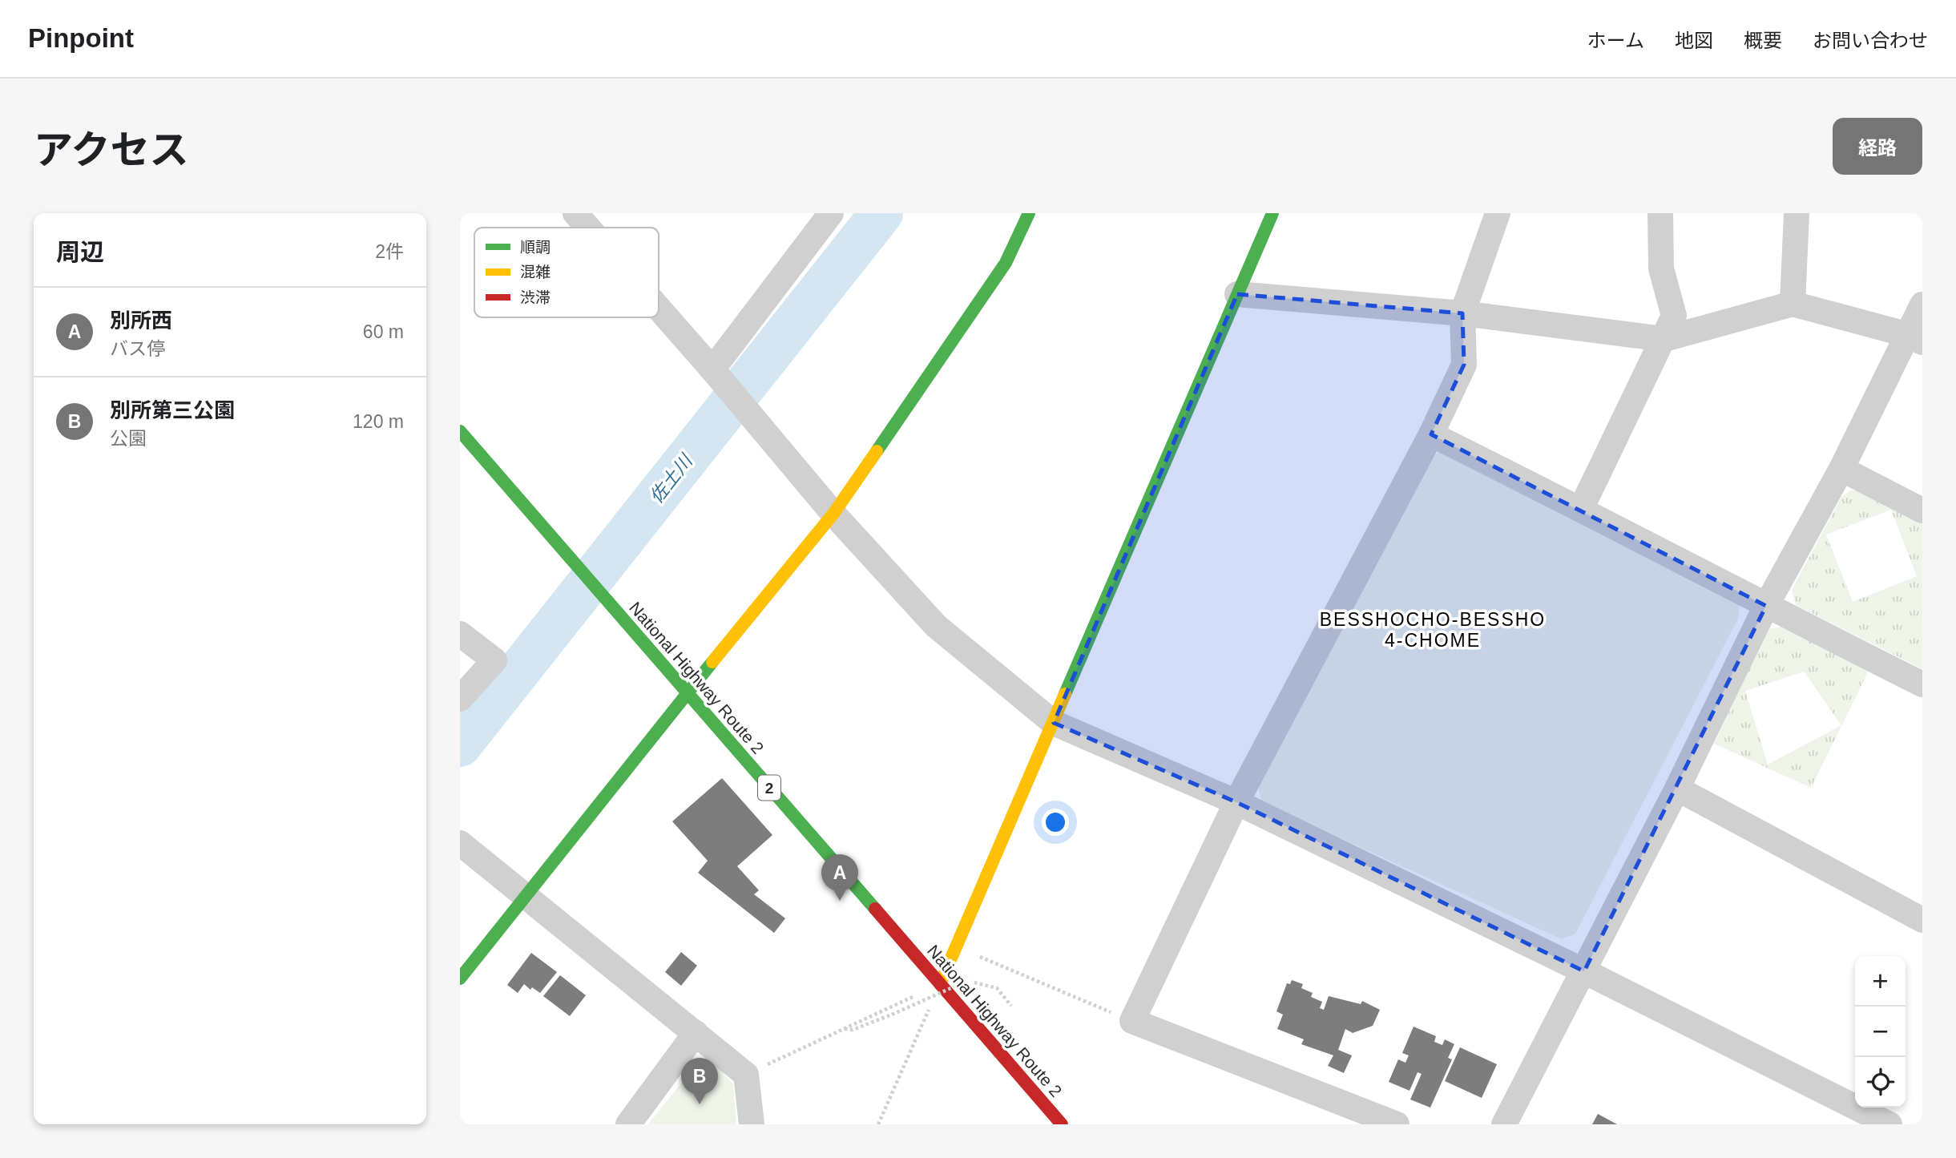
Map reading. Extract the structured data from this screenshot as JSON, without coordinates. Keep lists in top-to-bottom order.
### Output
{
  "streets": {
    "main road": ["National Highway Route 2", "2"]
  },
  "districts": ["BESSHOCHO-BESSHO 4-CHOME"],
  "water": ["佐土川"],
  "legend": ["順調", "混雑", "渋滞"],
  "page": {
    "header": "Pinpoint",
    "nav": [
      "ホーム",
      "地図",
      "概要",
      "お問い合わせ"
    ],
    "title": "アクセス",
    "buttons": "経路",
    "heading": ["周辺", "2件"],
    "list": [
      {
        "mark": "A",
        "name": "別所西",
        "note": "バス停",
        "value": "60 m"
      },
      {
        "mark": "B",
        "name": "別所第三公園",
        "note": "公園",
        "value": "120 m"
      }
    ],
    "pins": ["A", "B"],
    "map_buttons": ["+", "−"]
  }
}
